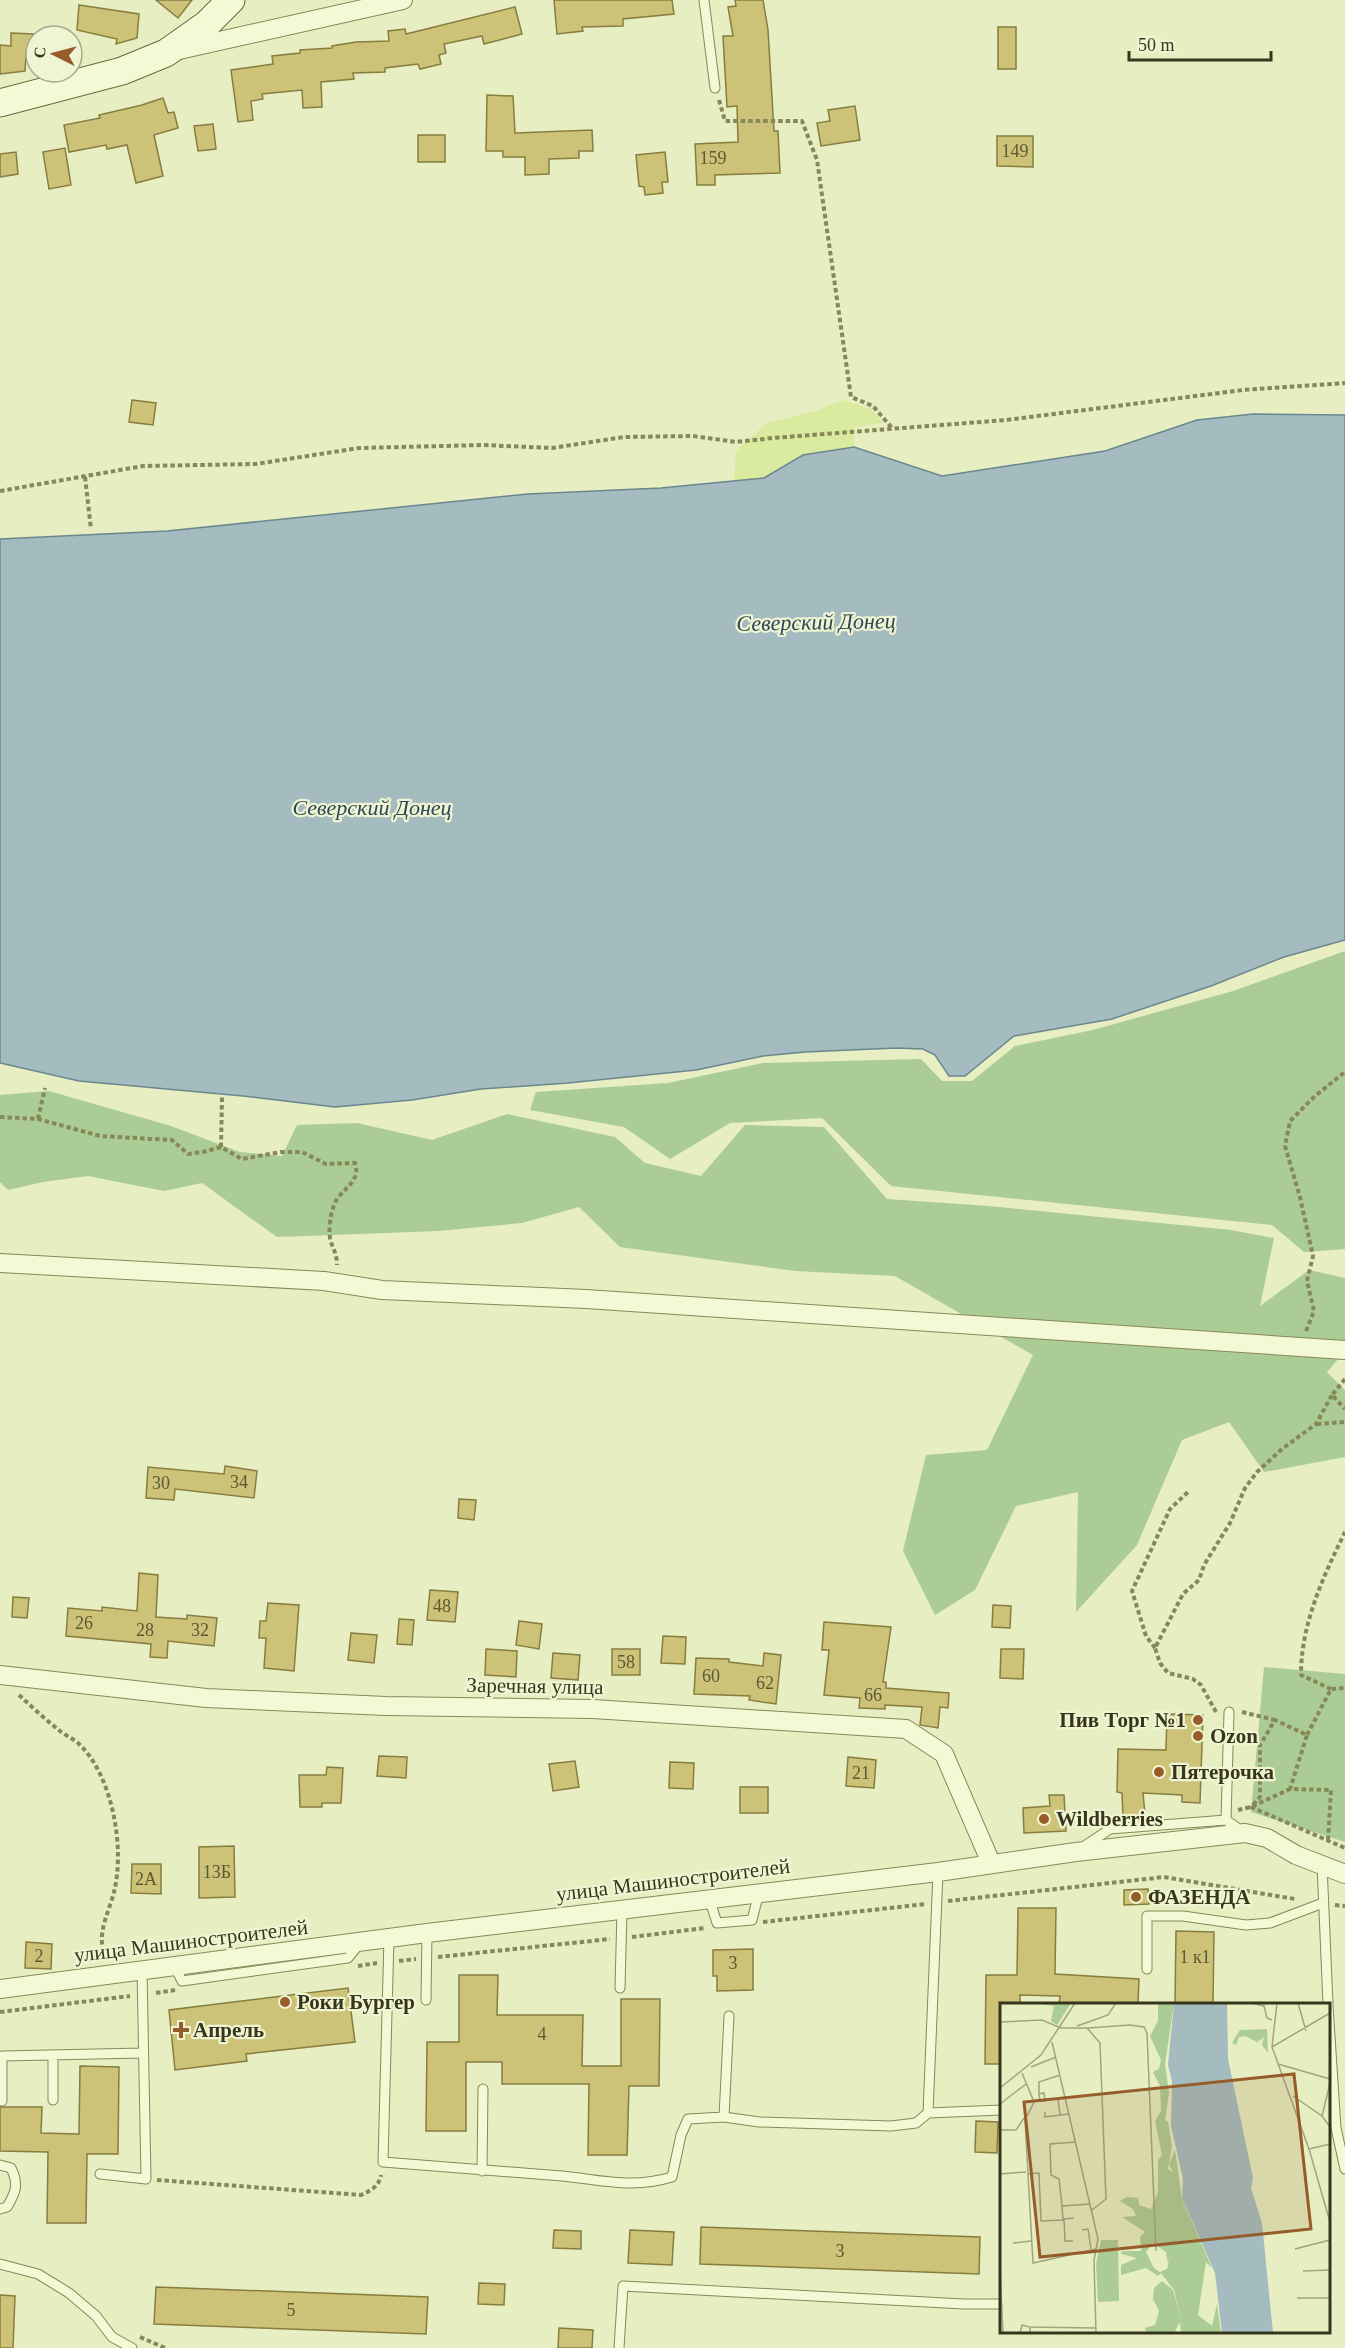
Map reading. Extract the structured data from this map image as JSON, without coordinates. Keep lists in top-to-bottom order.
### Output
{
  "streets": {
    "street": ["Заречная улица", "улица Машиностроителей"]
  },
  "crossings": [
    ["Заречная улица", "улица Машиностроителей"]
  ],
  "water": ["Северский Донец"],
  "places": {
    "other": [
      "Пив Торг №1",
      "Ozon",
      "Пятерочка",
      "Wildberries",
      "ФАЗЕНДА",
      "Роки Бургер"
    ],
    "health": ["Апрель"]
  },
  "house_numbers": [
    "149",
    "159",
    "34",
    "30",
    "48",
    "26",
    "28",
    "32",
    "58",
    "60",
    "62",
    "66",
    "21",
    "13Б",
    "2А",
    "2",
    "1 к1",
    "3",
    "4",
    "3",
    "5"
  ],
  "scale_bar": "50 m",
  "north": "left"
}
